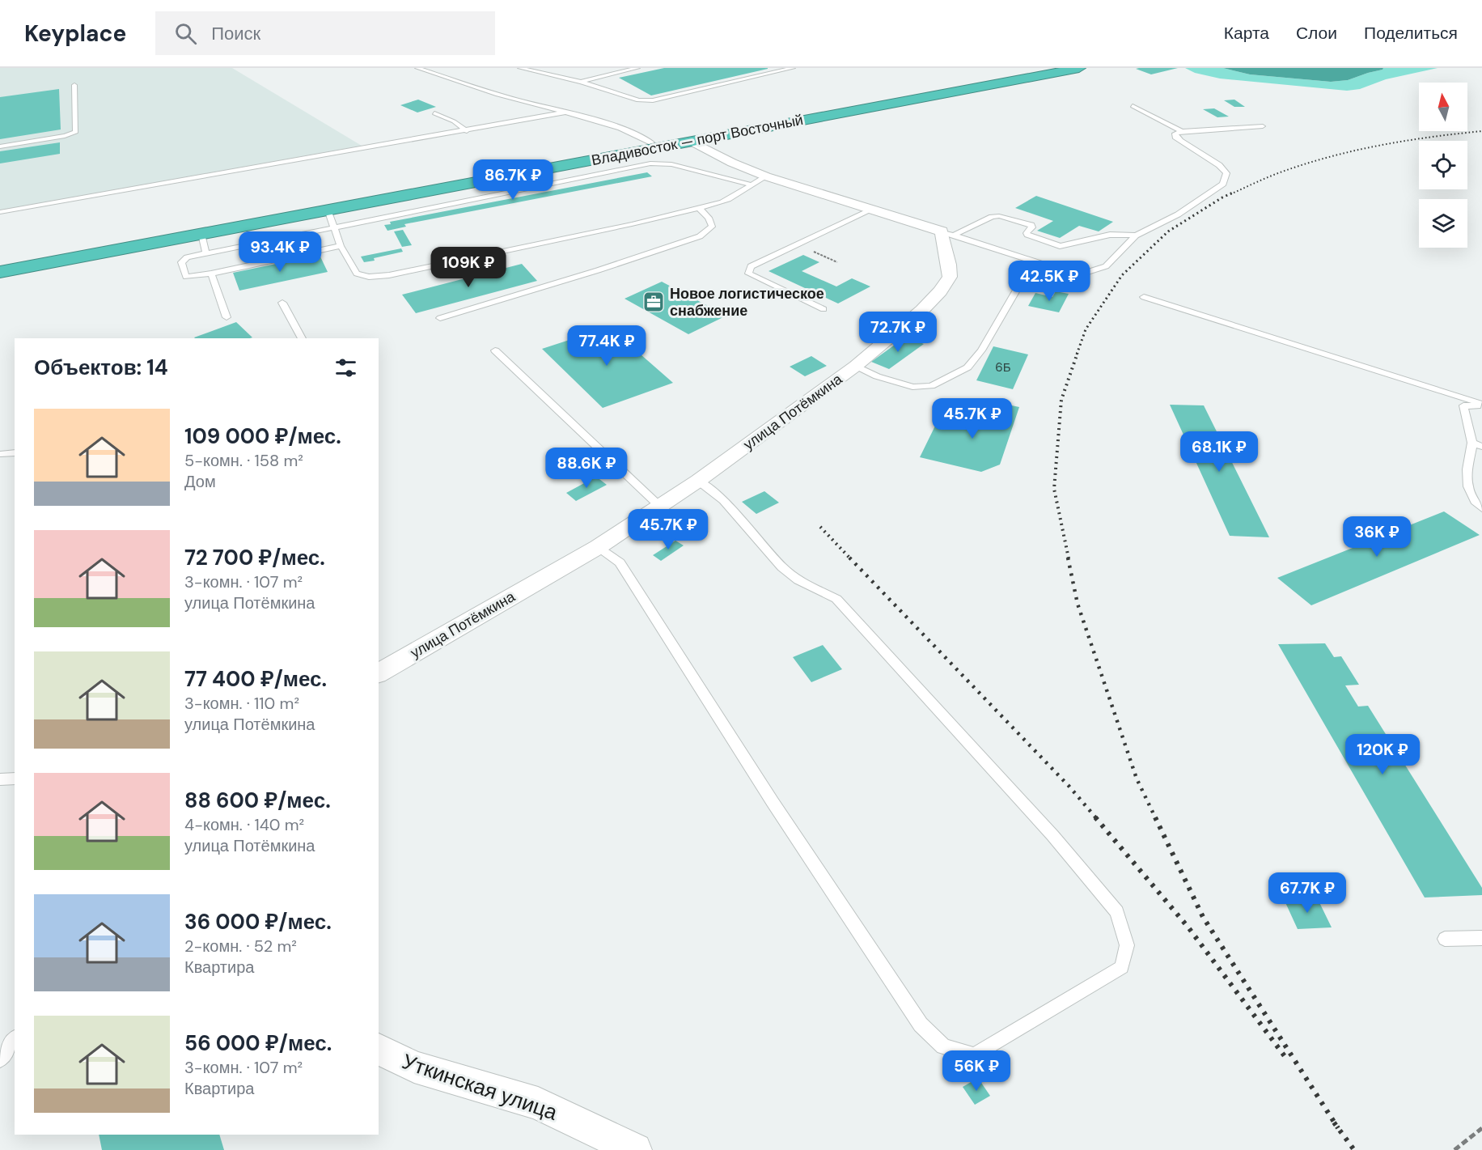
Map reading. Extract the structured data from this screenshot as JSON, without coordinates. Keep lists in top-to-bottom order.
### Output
{
  "streets": {
    "highway": ["Владивосток — порт Восточный"],
    "street": ["улица Потёмкина", "Уткинская улица"]
  },
  "places": {
    "office": ["Новое логистическое снабжение"]
  },
  "house_numbers": ["6Б"],
  "north": "top",
  "page": {
    "header": "Keyplace",
    "search": "Поиск",
    "nav": ["Карта", "Слои", "Поделиться"],
    "price": [
      "86.7K ₽",
      "93.4K ₽",
      "109K ₽",
      "42.5K ₽",
      "72.7K ₽",
      "77.4K ₽",
      "45.7K ₽",
      "68.1K ₽",
      "88.6K ₽",
      "45.7K ₽",
      "36K ₽",
      "120K ₽",
      "67.7K ₽",
      "56K ₽"
    ],
    "heading": "Объектов: 14",
    "list": [
      {
        "name": "109 000 ₽/мес.",
        "note": "5-комн. · 158 m² · Дом"
      },
      {
        "name": "72 700 ₽/мес.",
        "note": "3-комн. · 107 m² · улица Потёмкина"
      },
      {
        "name": "77 400 ₽/мес.",
        "note": "3-комн. · 110 m² · улица Потёмкина"
      },
      {
        "name": "88 600 ₽/мес.",
        "note": "4-комн. · 140 m² · улица Потёмкина"
      },
      {
        "name": "36 000 ₽/мес.",
        "note": "2-комн. · 52 m² · Квартира"
      },
      {
        "name": "56 000 ₽/мес.",
        "note": "3-комн. · 107 m² · Квартира"
      }
    ]
  }
}
